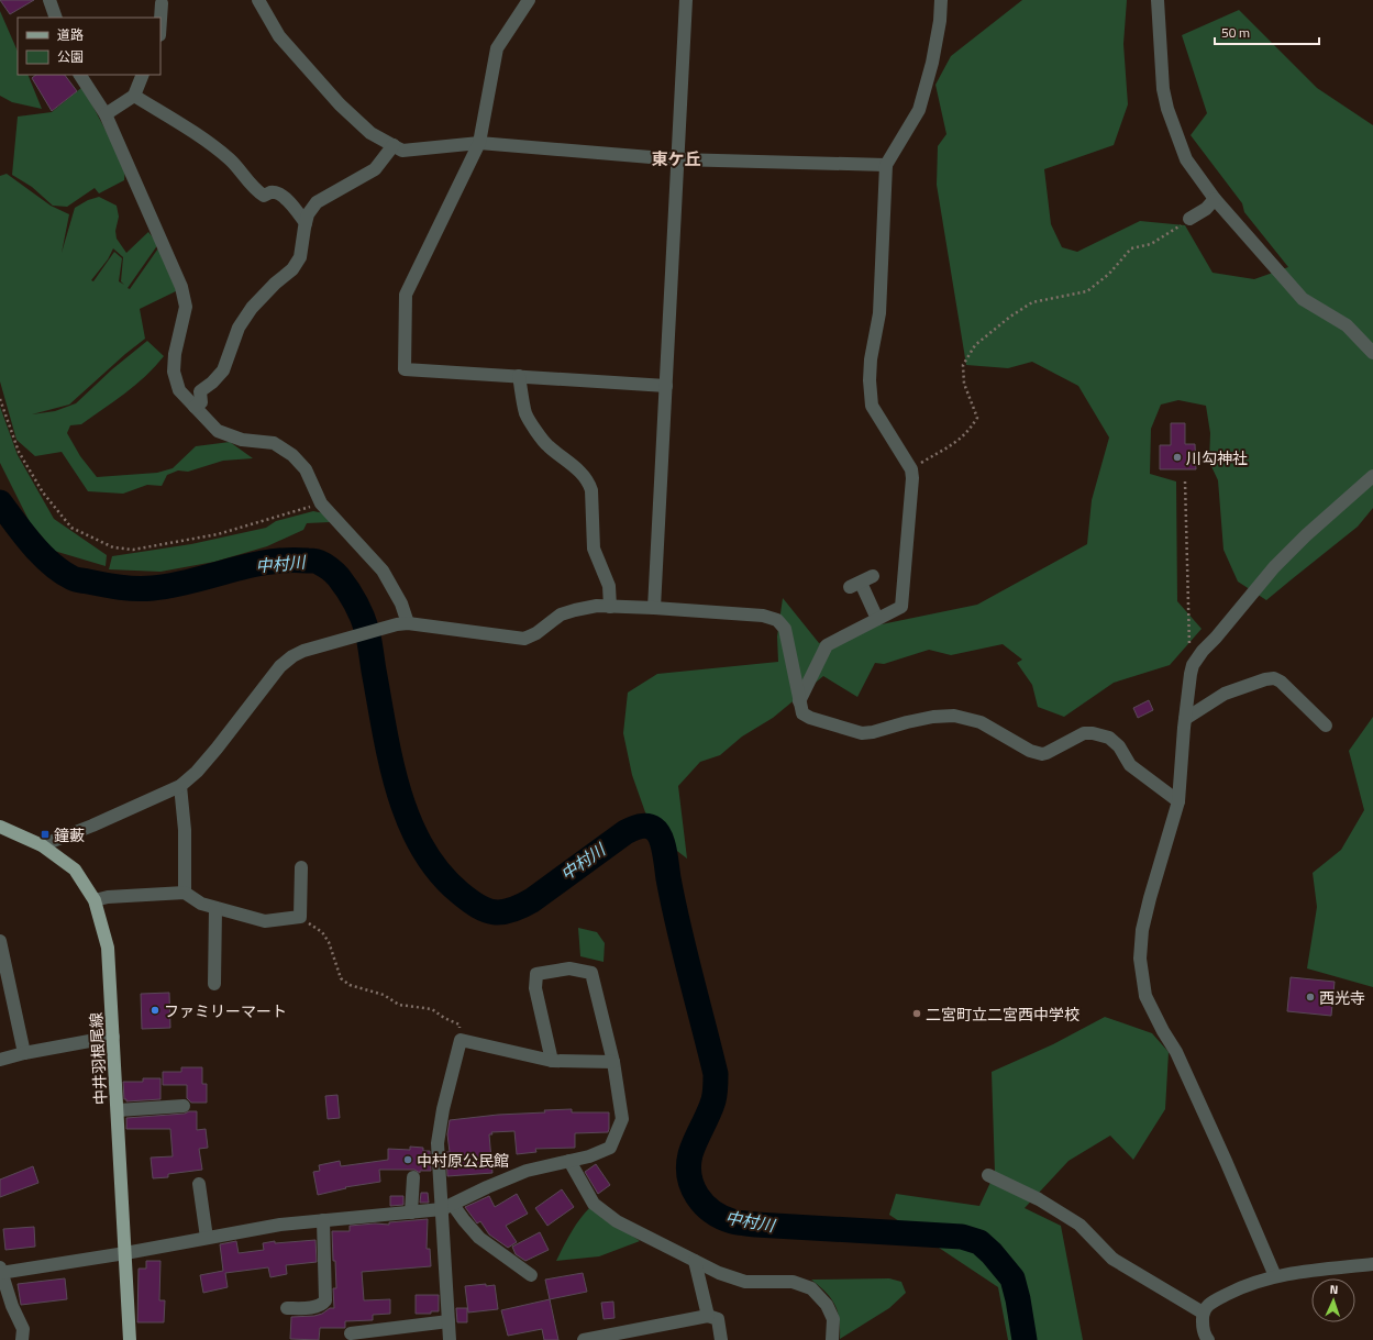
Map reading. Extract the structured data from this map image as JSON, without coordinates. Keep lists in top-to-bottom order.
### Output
{
  "streets": {
    "main road": ["中井羽根尾線"]
  },
  "districts": ["東ケ丘"],
  "water": ["中村川"],
  "places": {
    "other": [
      "川勾神社",
      "西光寺",
      "ファミリーマート",
      "二宮町立二宮西中学校",
      "中村原公民館"
    ],
    "transit": ["鐘藪"]
  },
  "legend": ["道路", "公園"],
  "scale_bar": "50 m",
  "north": "top"
}
